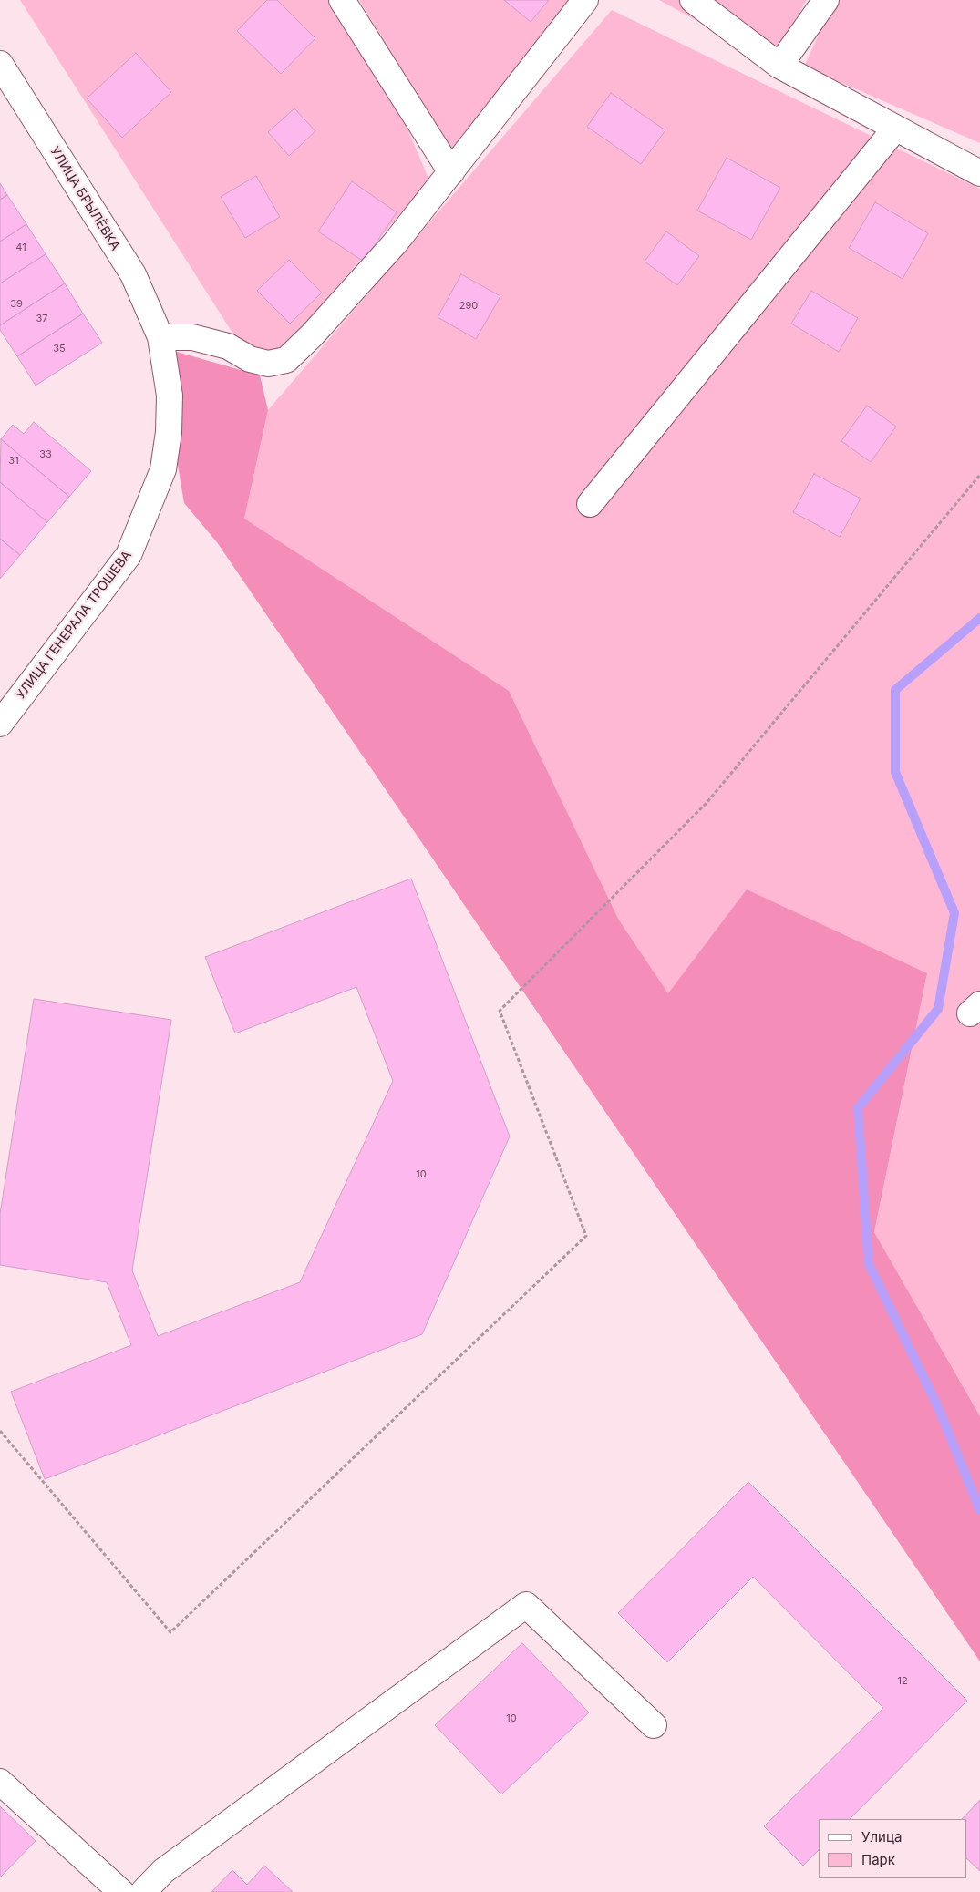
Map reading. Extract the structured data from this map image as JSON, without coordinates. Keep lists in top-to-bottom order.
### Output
{
  "streets": {
    "street": ["УЛИЦА БРЫЛЁВКА", "УЛИЦА ГЕНЕРАЛА ТРОШЕВА"]
  },
  "crossings": [
    ["УЛИЦА БРЫЛЁВКА", "УЛИЦА ГЕНЕРАЛА ТРОШЕВА"]
  ],
  "house_numbers": [
    "41",
    "39",
    "290",
    "37",
    "35",
    "33",
    "31",
    "10",
    "12",
    "10"
  ],
  "legend": ["Улица", "Парк"]
}
